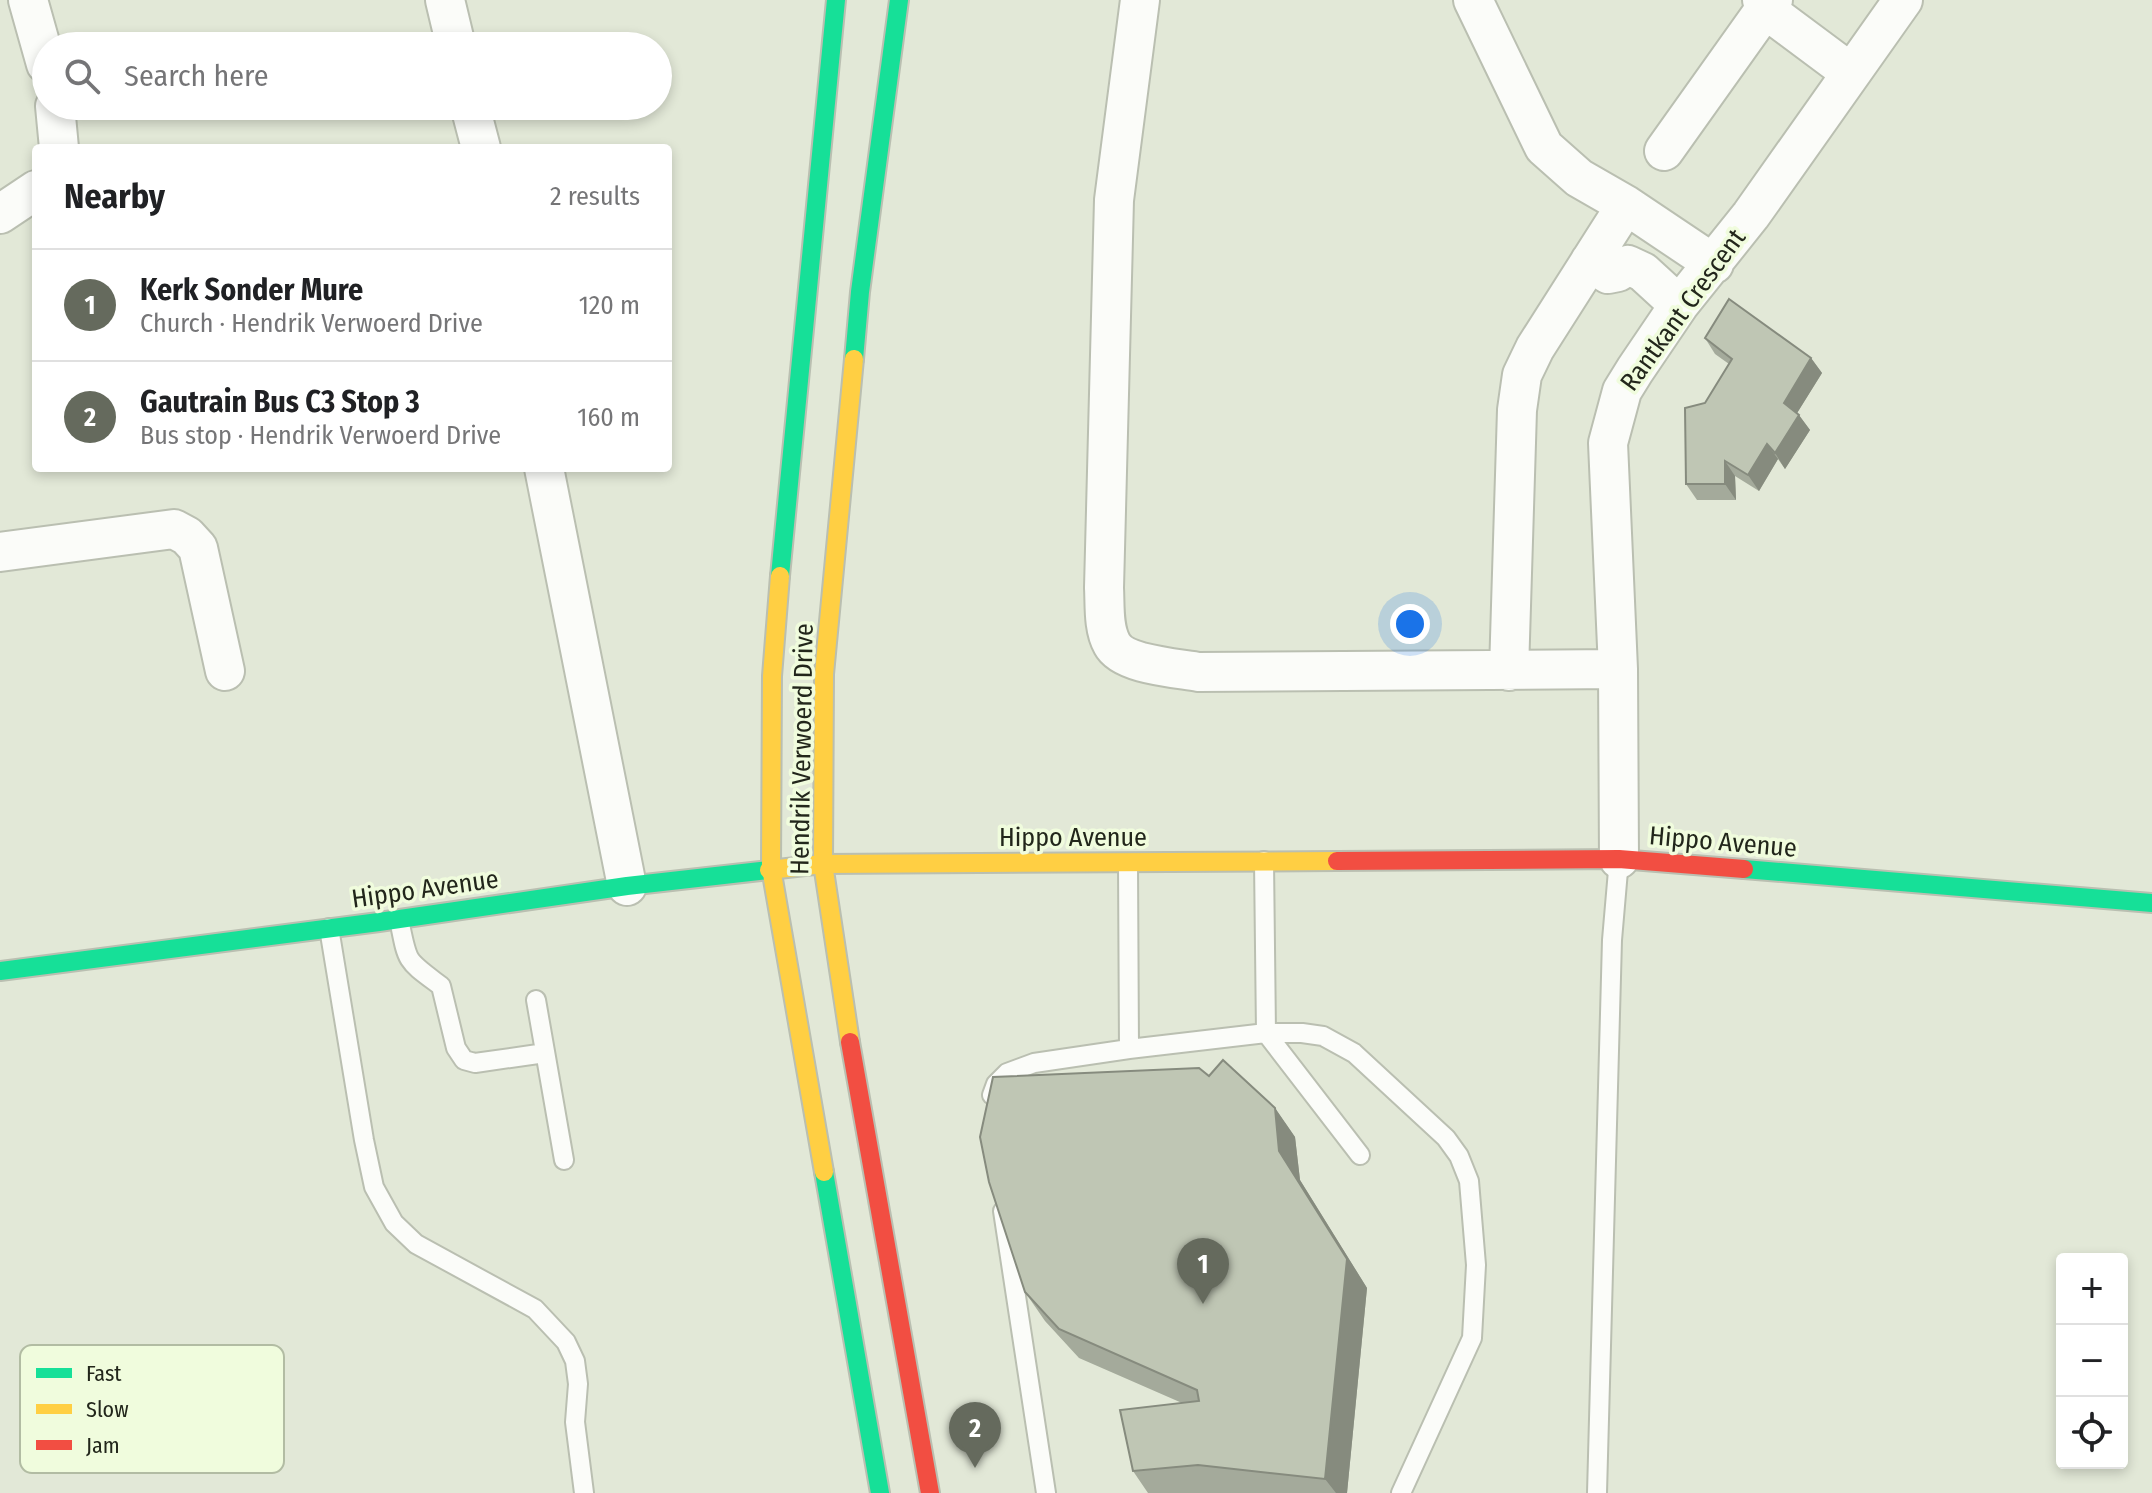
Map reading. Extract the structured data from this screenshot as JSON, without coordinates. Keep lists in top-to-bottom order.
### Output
{
  "streets": {
    "main road": ["Hendrik Verwoerd Drive", "Hippo Avenue"],
    "street": ["Rantkant Crescent"]
  },
  "crossings": [
    ["Rantkant Crescent", "Hippo Avenue"],
    ["Hendrik Verwoerd Drive", "Hippo Avenue"]
  ],
  "legend": ["Fast", "Slow", "Jam"],
  "page": {
    "search": "Search here",
    "heading": ["Nearby", "2 results"],
    "list": [
      {
        "mark": "1",
        "name": "Kerk Sonder Mure",
        "note": "Church · Hendrik Verwoerd Drive",
        "value": "120 m"
      },
      {
        "mark": "2",
        "name": "Gautrain Bus C3 Stop 3",
        "note": "Bus stop · Hendrik Verwoerd Drive",
        "value": "160 m"
      }
    ],
    "pins": ["1", "2"],
    "map_buttons": ["+", "−"]
  }
}
